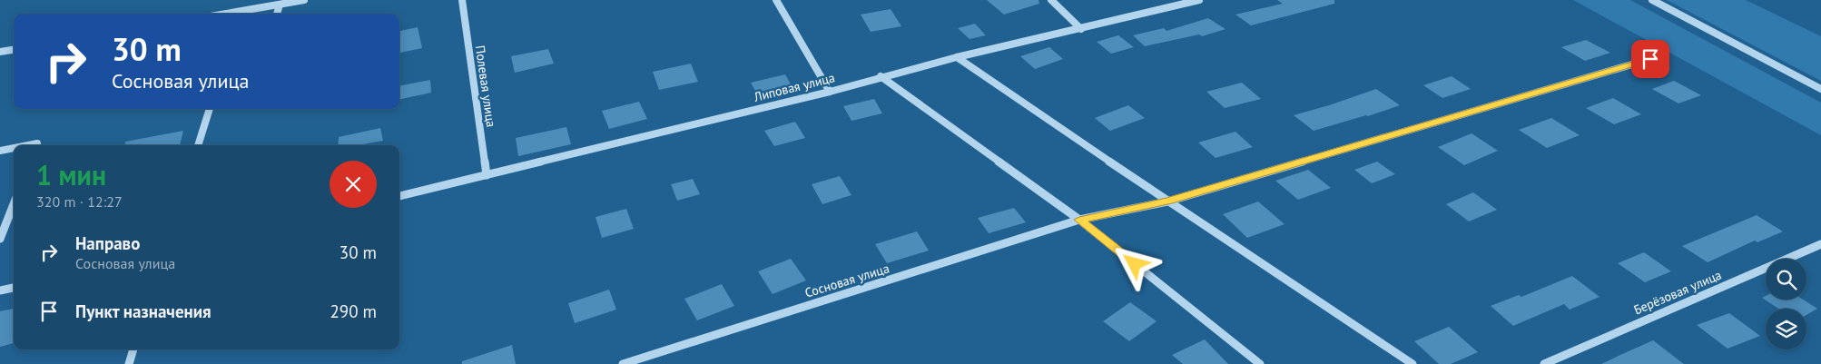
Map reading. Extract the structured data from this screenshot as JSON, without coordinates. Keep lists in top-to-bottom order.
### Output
{
  "streets": {
    "street": [
      "Полевая улица",
      "Липовая улица",
      "Сосновая улица",
      "Берёзовая улица"
    ]
  },
  "crossings": [
    ["Полевая улица", "Липовая улица"]
  ],
  "page": {
    "turn": ["30 m", "Сосновая улица"],
    "heading": ["1 мин", "320 m · 12:27"],
    "list": [
      {
        "name": "Направо",
        "note": "Сосновая улица",
        "value": "30 m"
      },
      {
        "name": "Пункт назначения",
        "value": "290 m"
      }
    ]
  }
}
